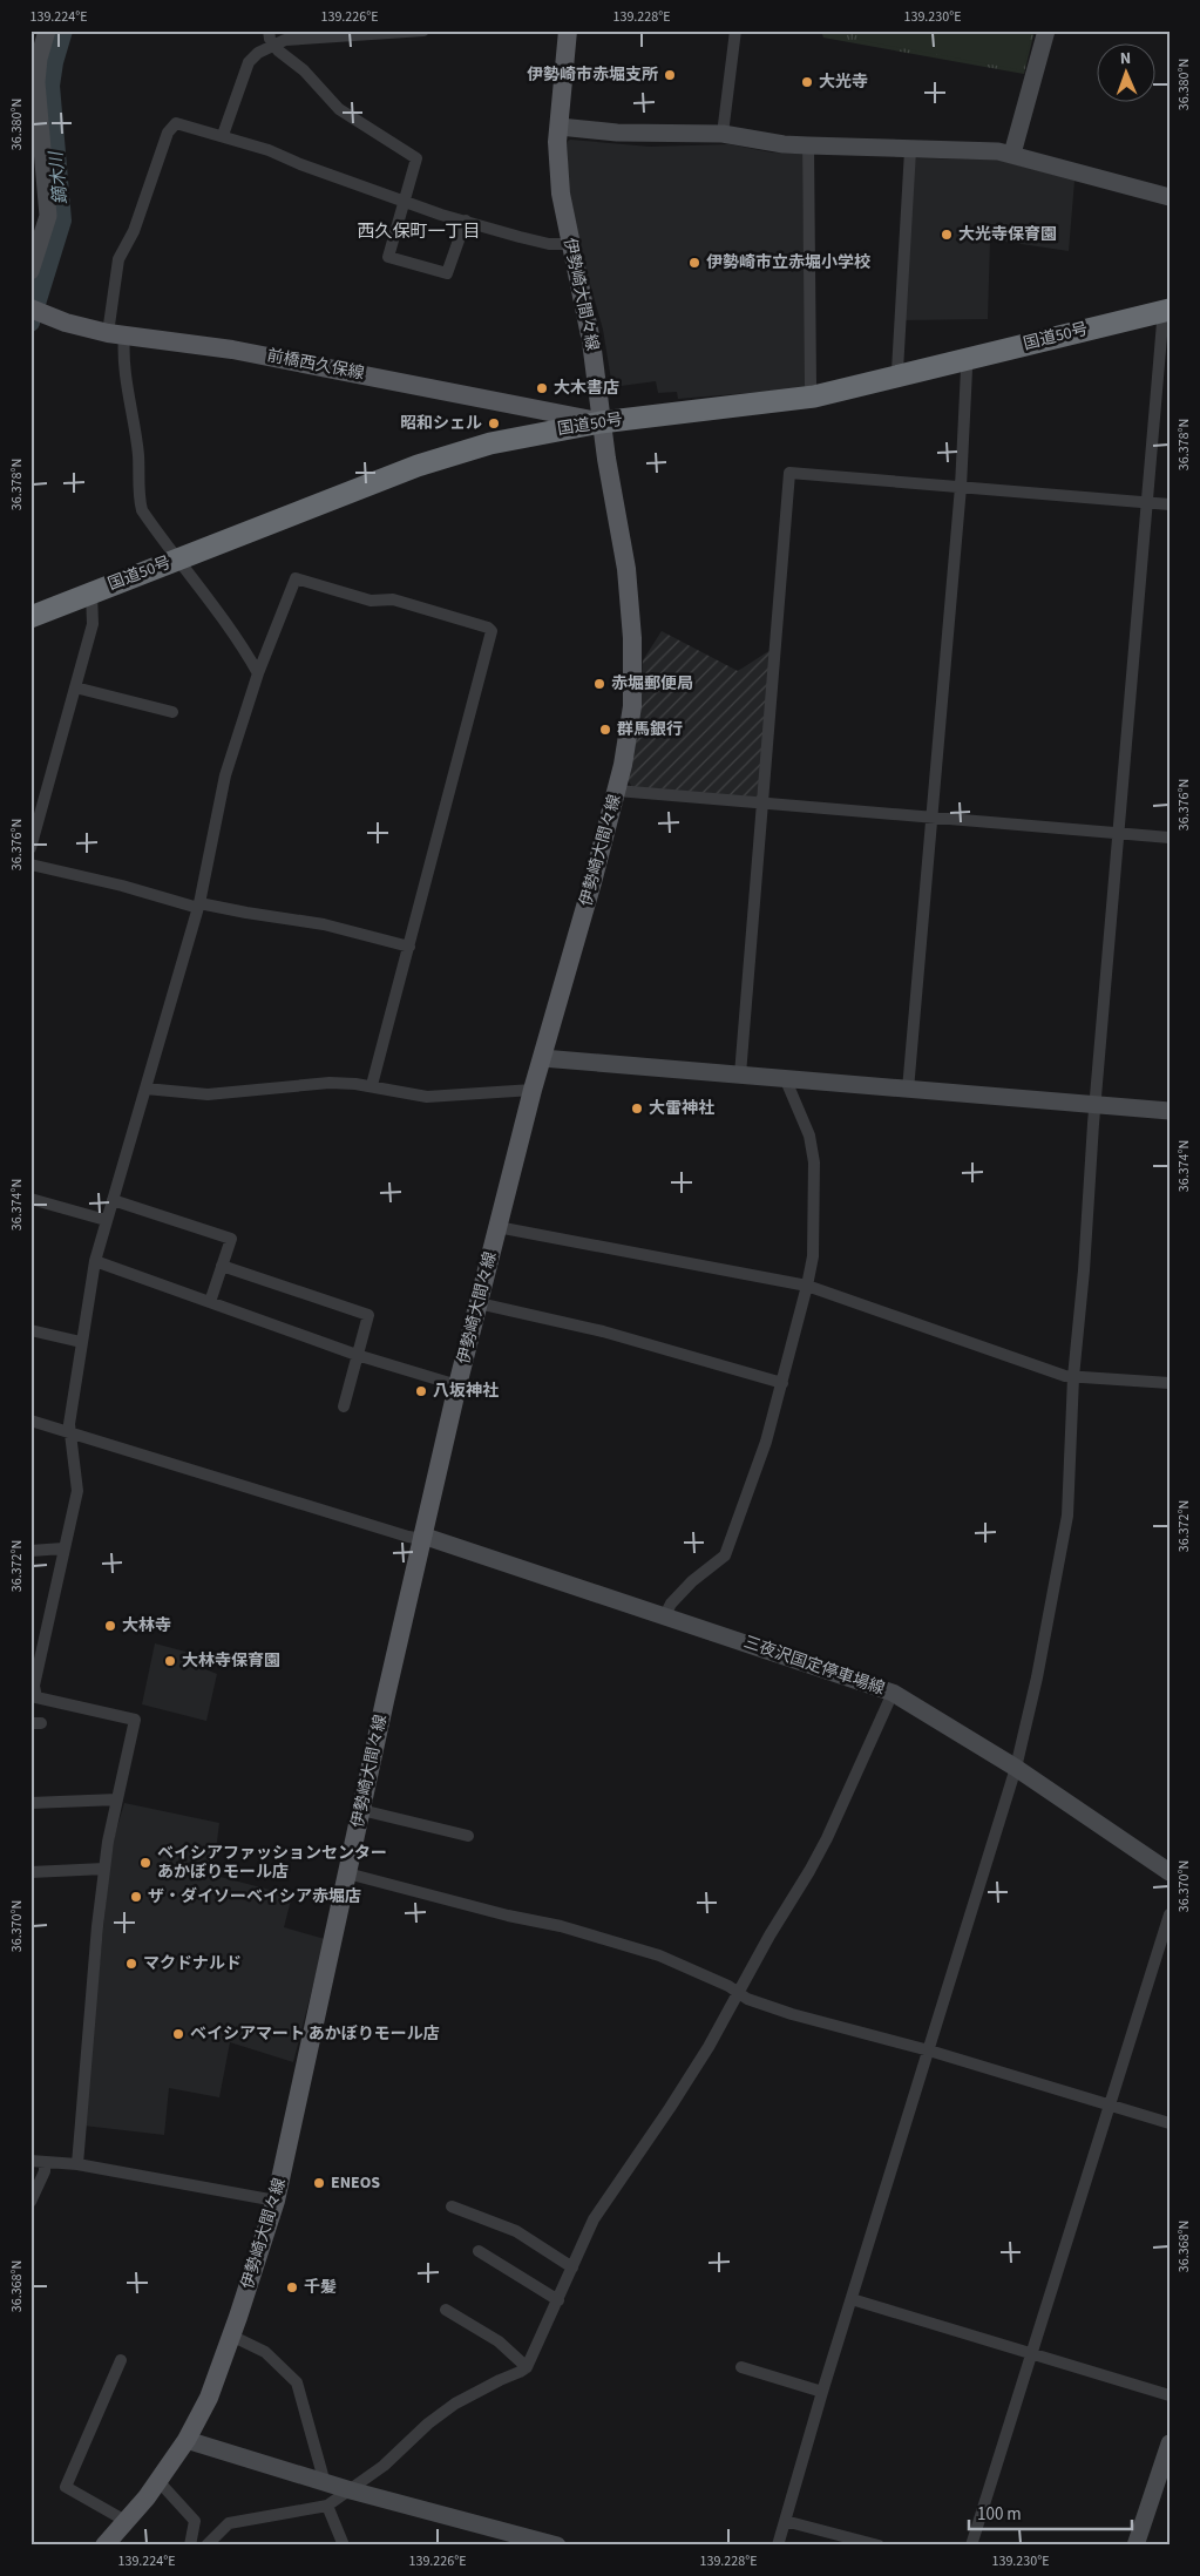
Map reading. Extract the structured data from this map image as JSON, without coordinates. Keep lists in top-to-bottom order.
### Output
{
  "streets": {
    "highway": ["国道50号"],
    "main road": ["伊勢崎大間々線", "前橋西久保線"],
    "street": ["三夜沢国定停車場線"]
  },
  "crossings": [
    ["伊勢崎大間々線", "国道50号"],
    ["伊勢崎大間々線", "前橋西久保線"],
    ["伊勢崎大間々線", "三夜沢国定停車場線"],
    ["国道50号", "前橋西久保線"]
  ],
  "districts": ["西久保町一丁目"],
  "water": ["鏑木川"],
  "places": [
    "伊勢崎市赤堀支所",
    "大光寺",
    "大光寺保育園",
    "伊勢崎市立赤堀小学校",
    "大木書店",
    "昭和シェル",
    "赤堀郵便局",
    "群馬銀行",
    "大雷神社",
    "八坂神社",
    "大林寺",
    "大林寺保育園",
    "ベイシアファッションセンター あかぼりモール店",
    "ザ・ダイソーベイシア赤堀店",
    "マクドナルド",
    "ベイシアマート あかぼりモール店",
    "ENEOS",
    "千髪"
  ],
  "scale_bar": "100 m",
  "north": "top",
  "coordinates": [
    "139.224°E",
    "139.226°E",
    "139.228°E",
    "139.230°E",
    "36.380°N",
    "36.378°N",
    "36.376°N",
    "36.374°N",
    "36.372°N",
    "36.370°N",
    "36.368°N"
  ]
}
